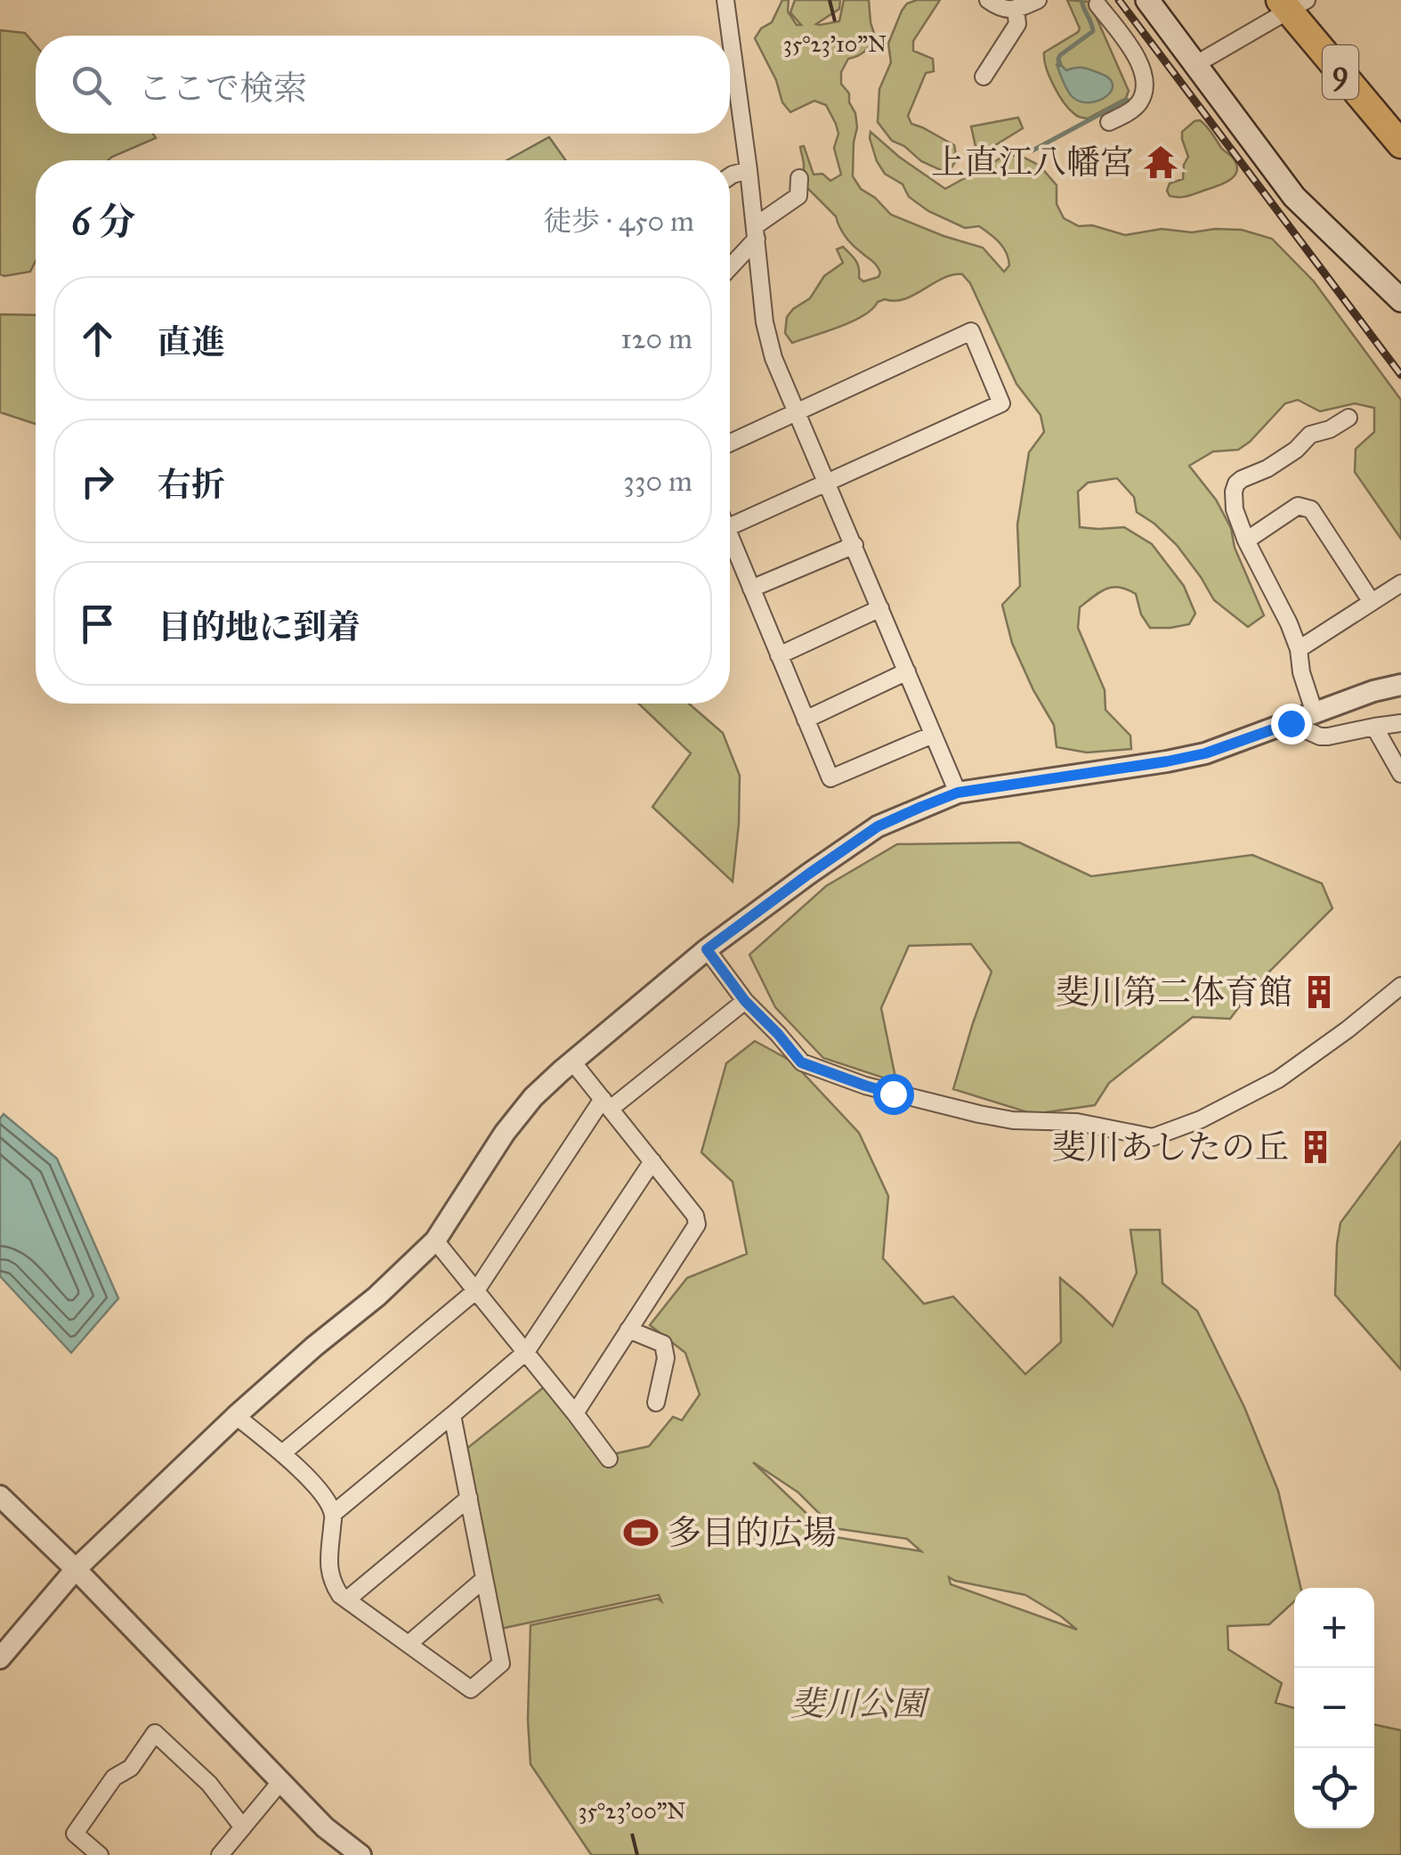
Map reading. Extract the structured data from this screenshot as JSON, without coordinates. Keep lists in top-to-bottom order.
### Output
{
  "streets": {
    "highway": ["9"]
  },
  "parks": ["斐川公園"],
  "places": {
    "temple": ["上直江八幡宮"],
    "building": ["斐川第二体育館", "斐川あしたの丘"],
    "sports": ["多目的広場"]
  },
  "page": {
    "search": "ここで検索",
    "heading": ["6 分", "徒歩 · 450 m"],
    "list": [
      ["直進", "120 m"],
      ["右折", "330 m"],
      "目的地に到着"
    ],
    "map_buttons": ["+", "−"]
  },
  "coordinates": ["35°23'10\"N", "35°23'00\"N"]
}
